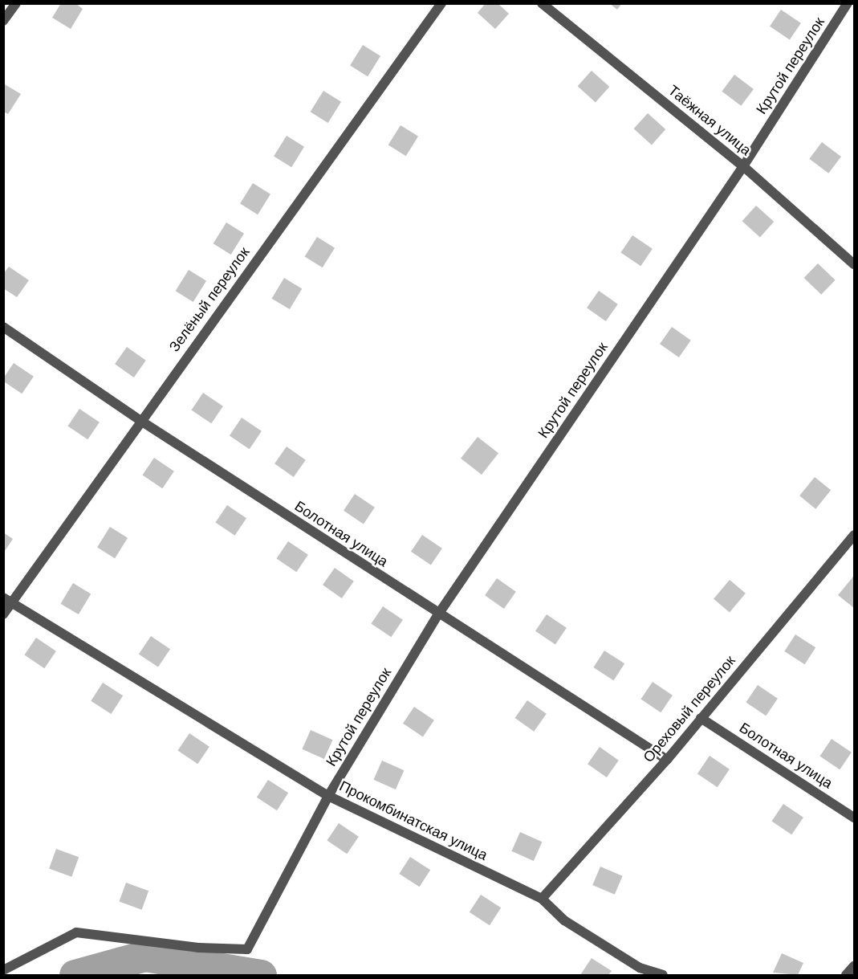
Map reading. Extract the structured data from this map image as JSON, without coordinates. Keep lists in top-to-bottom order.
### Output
{
  "streets": {
    "street": [
      "Крутой переулок",
      "Таёжная улица",
      "Зелёный переулок",
      "Болотная улица",
      "Ореховый переулок",
      "Прокомбинатская улица"
    ]
  },
  "crossings": [
    ["Крутой переулок", "Таёжная улица"],
    ["Крутой переулок", "Болотная улица"],
    ["Крутой переулок", "Прокомбинатская улица"],
    ["Зелёный переулок", "Болотная улица"],
    ["Зелёный переулок", "Прокомбинатская улица"],
    ["Болотная улица", "Ореховый переулок"],
    ["Ореховый переулок", "Прокомбинатская улица"]
  ]
}
